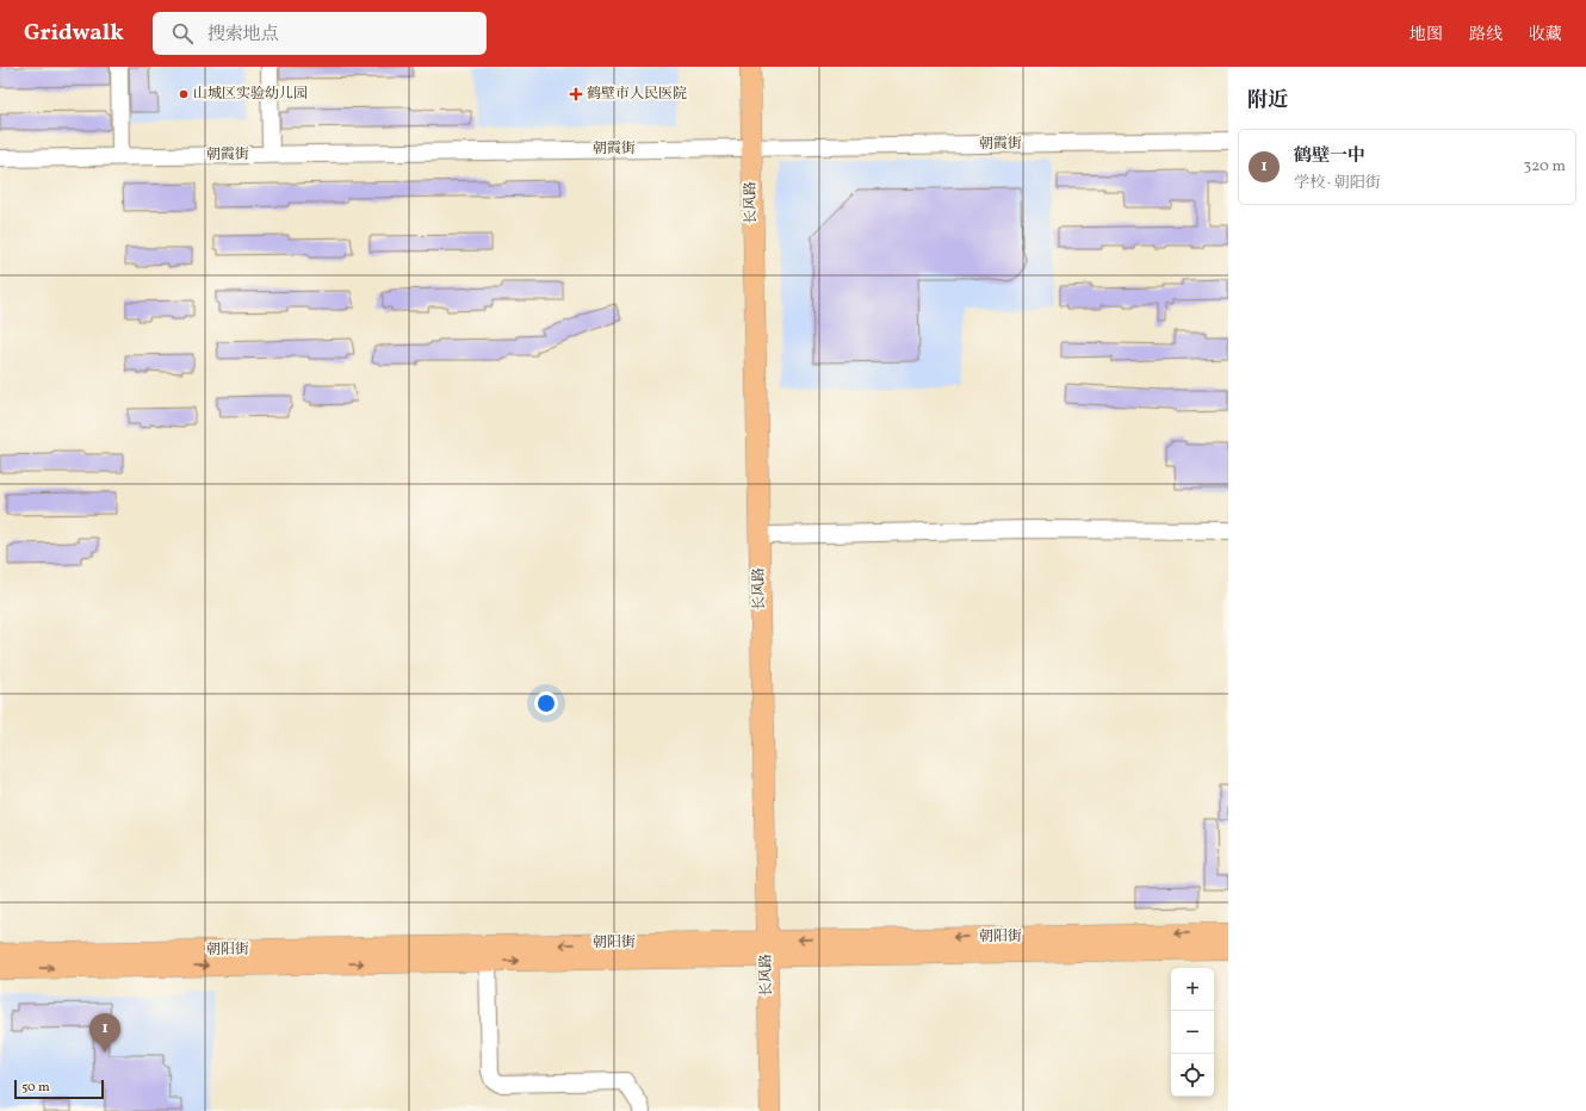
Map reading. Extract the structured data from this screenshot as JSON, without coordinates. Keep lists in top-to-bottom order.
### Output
{
  "streets": {
    "main road": ["长风路", "朝阳街"],
    "street": ["朝霞街"]
  },
  "crossings": [
    ["朝霞街", "长风路"],
    ["长风路", "朝阳街"]
  ],
  "places": {
    "other": ["山城区实验幼儿园"],
    "health": ["鹤壁市人民医院"]
  },
  "scale_bar": "50 m",
  "page": {
    "header": "Gridwalk",
    "search": "搜索地点",
    "nav": ["地图", "路线", "收藏"],
    "heading": "附近",
    "list": [
      {
        "mark": "1",
        "name": "鹤壁一中",
        "note": "学校 · 朝阳街",
        "value": "320 m"
      }
    ],
    "map_buttons": ["+", "−"],
    "pins": "1",
    "scale": "50 m"
  }
}
